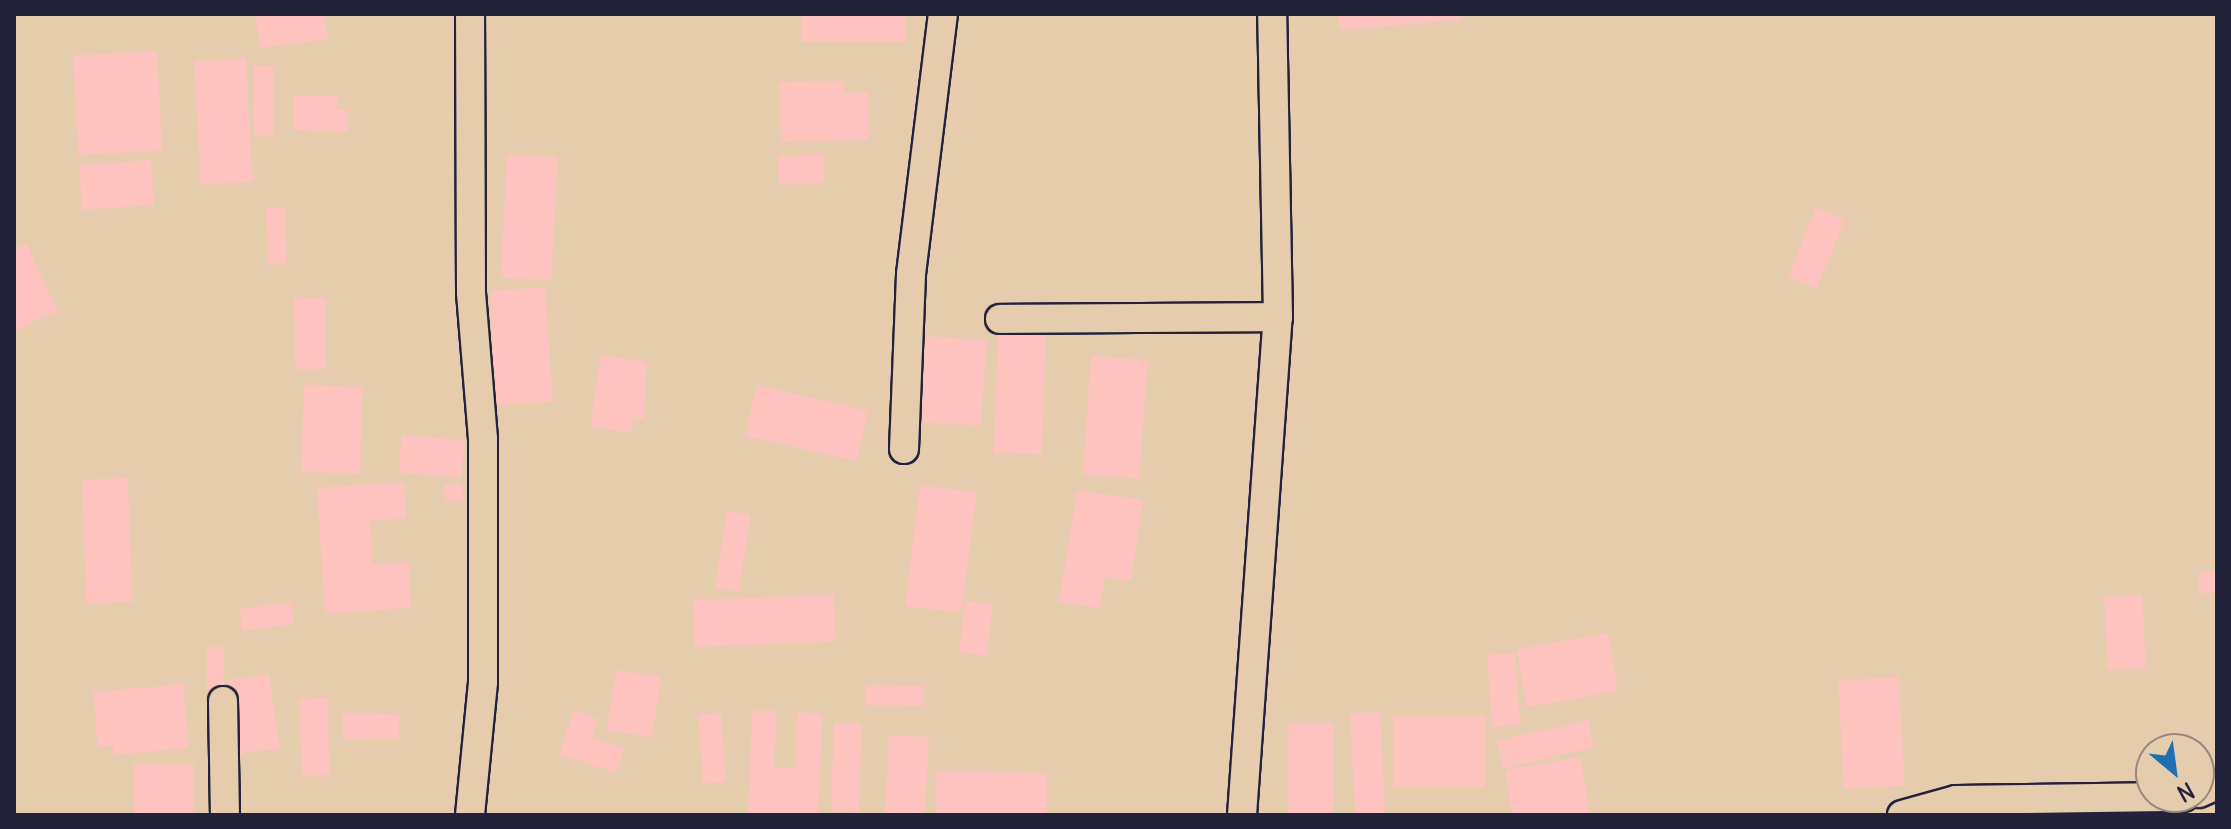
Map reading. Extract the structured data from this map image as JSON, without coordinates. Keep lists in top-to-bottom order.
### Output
{
  "north": "bottom right"
}
